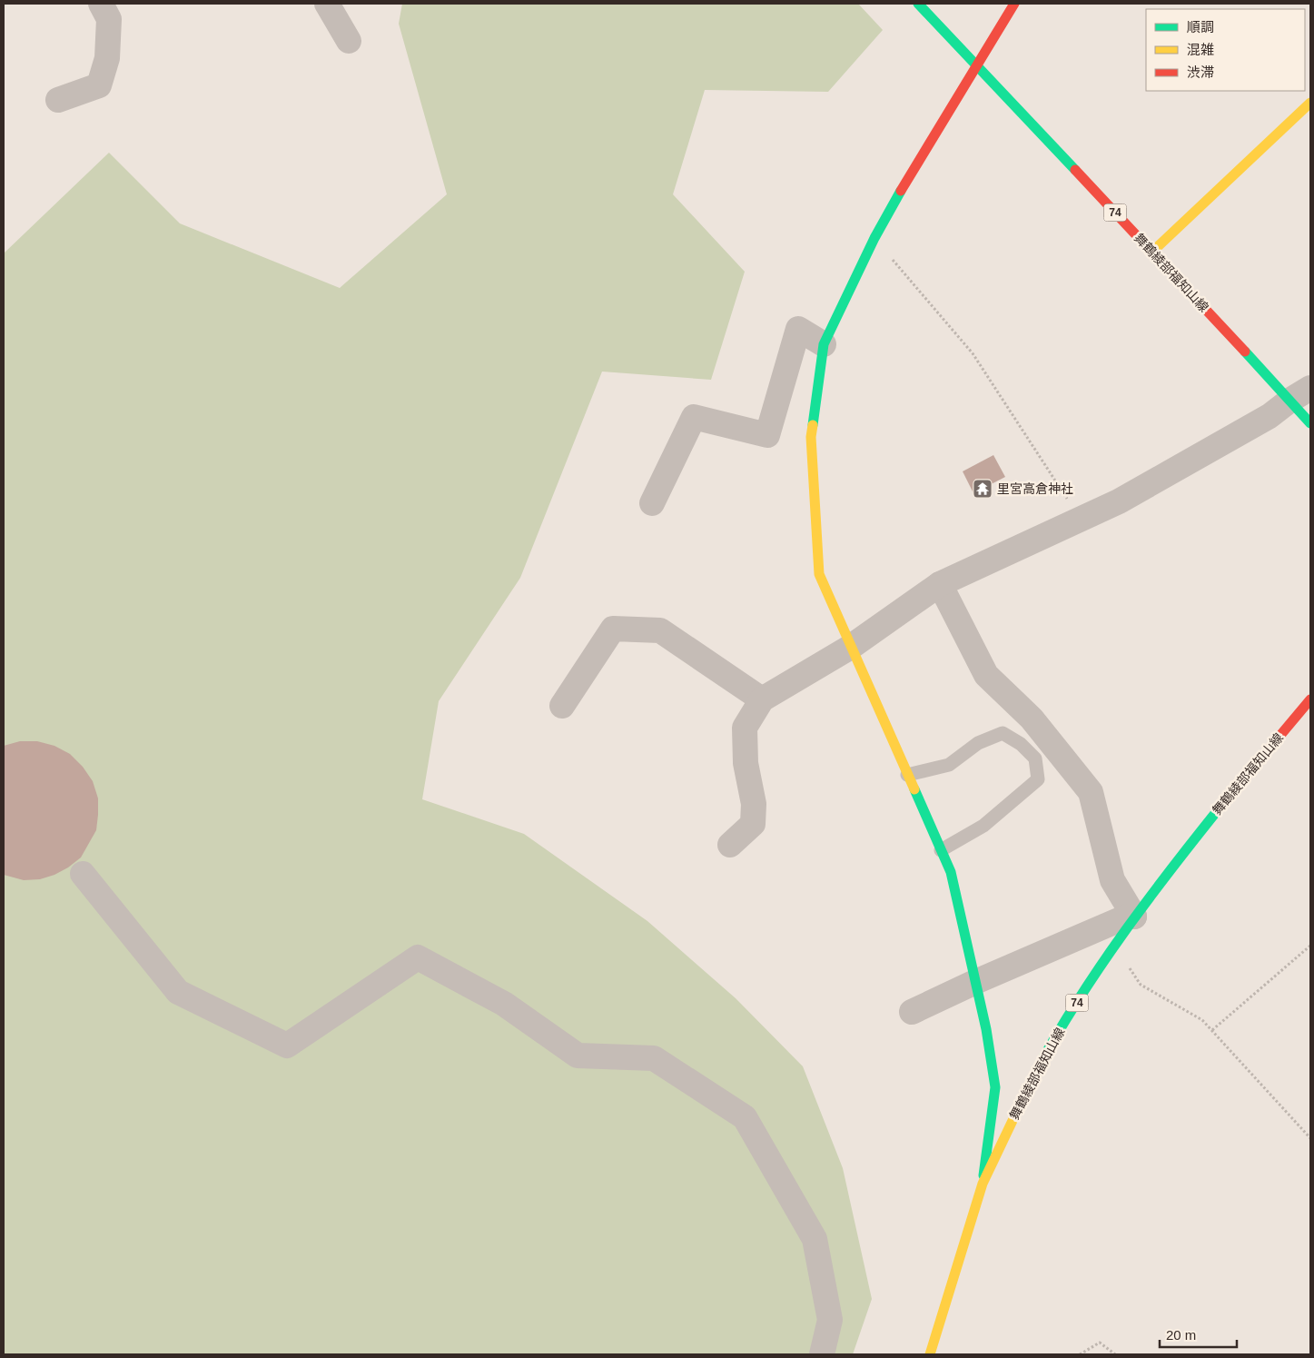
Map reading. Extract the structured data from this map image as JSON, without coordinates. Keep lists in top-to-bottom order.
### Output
{
  "streets": {
    "street": ["74", "舞鶴綾部福知山線"]
  },
  "places": {
    "temple": ["里宮高倉神社"]
  },
  "legend": ["順調", "混雑", "渋滞"],
  "scale_bar": "20 m"
}
